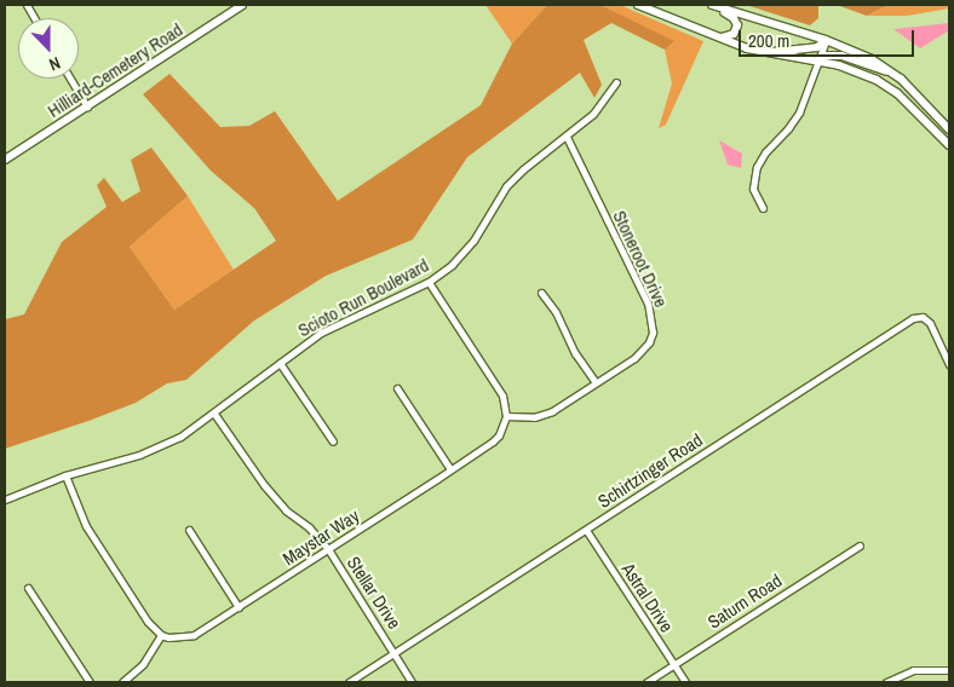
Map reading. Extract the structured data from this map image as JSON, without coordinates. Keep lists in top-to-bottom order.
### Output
{
  "streets": {
    "main road": ["Hilliard-Cemetery Road"],
    "street": [
      "Stoneroot Drive",
      "Scioto Run Boulevard",
      "Schirtzinger Road",
      "Maystar Way",
      "Stellar Drive",
      "Astral Drive",
      "Saturn Road"
    ]
  },
  "crossings": [
    ["Stoneroot Drive", "Scioto Run Boulevard"],
    ["Stoneroot Drive", "Maystar Way"],
    ["Scioto Run Boulevard", "Stellar Drive"],
    ["Schirtzinger Road", "Stellar Drive"],
    ["Schirtzinger Road", "Astral Drive"],
    ["Maystar Way", "Stellar Drive"],
    ["Astral Drive", "Saturn Road"]
  ],
  "scale_bar": "200 m",
  "north": "bottom"
}
